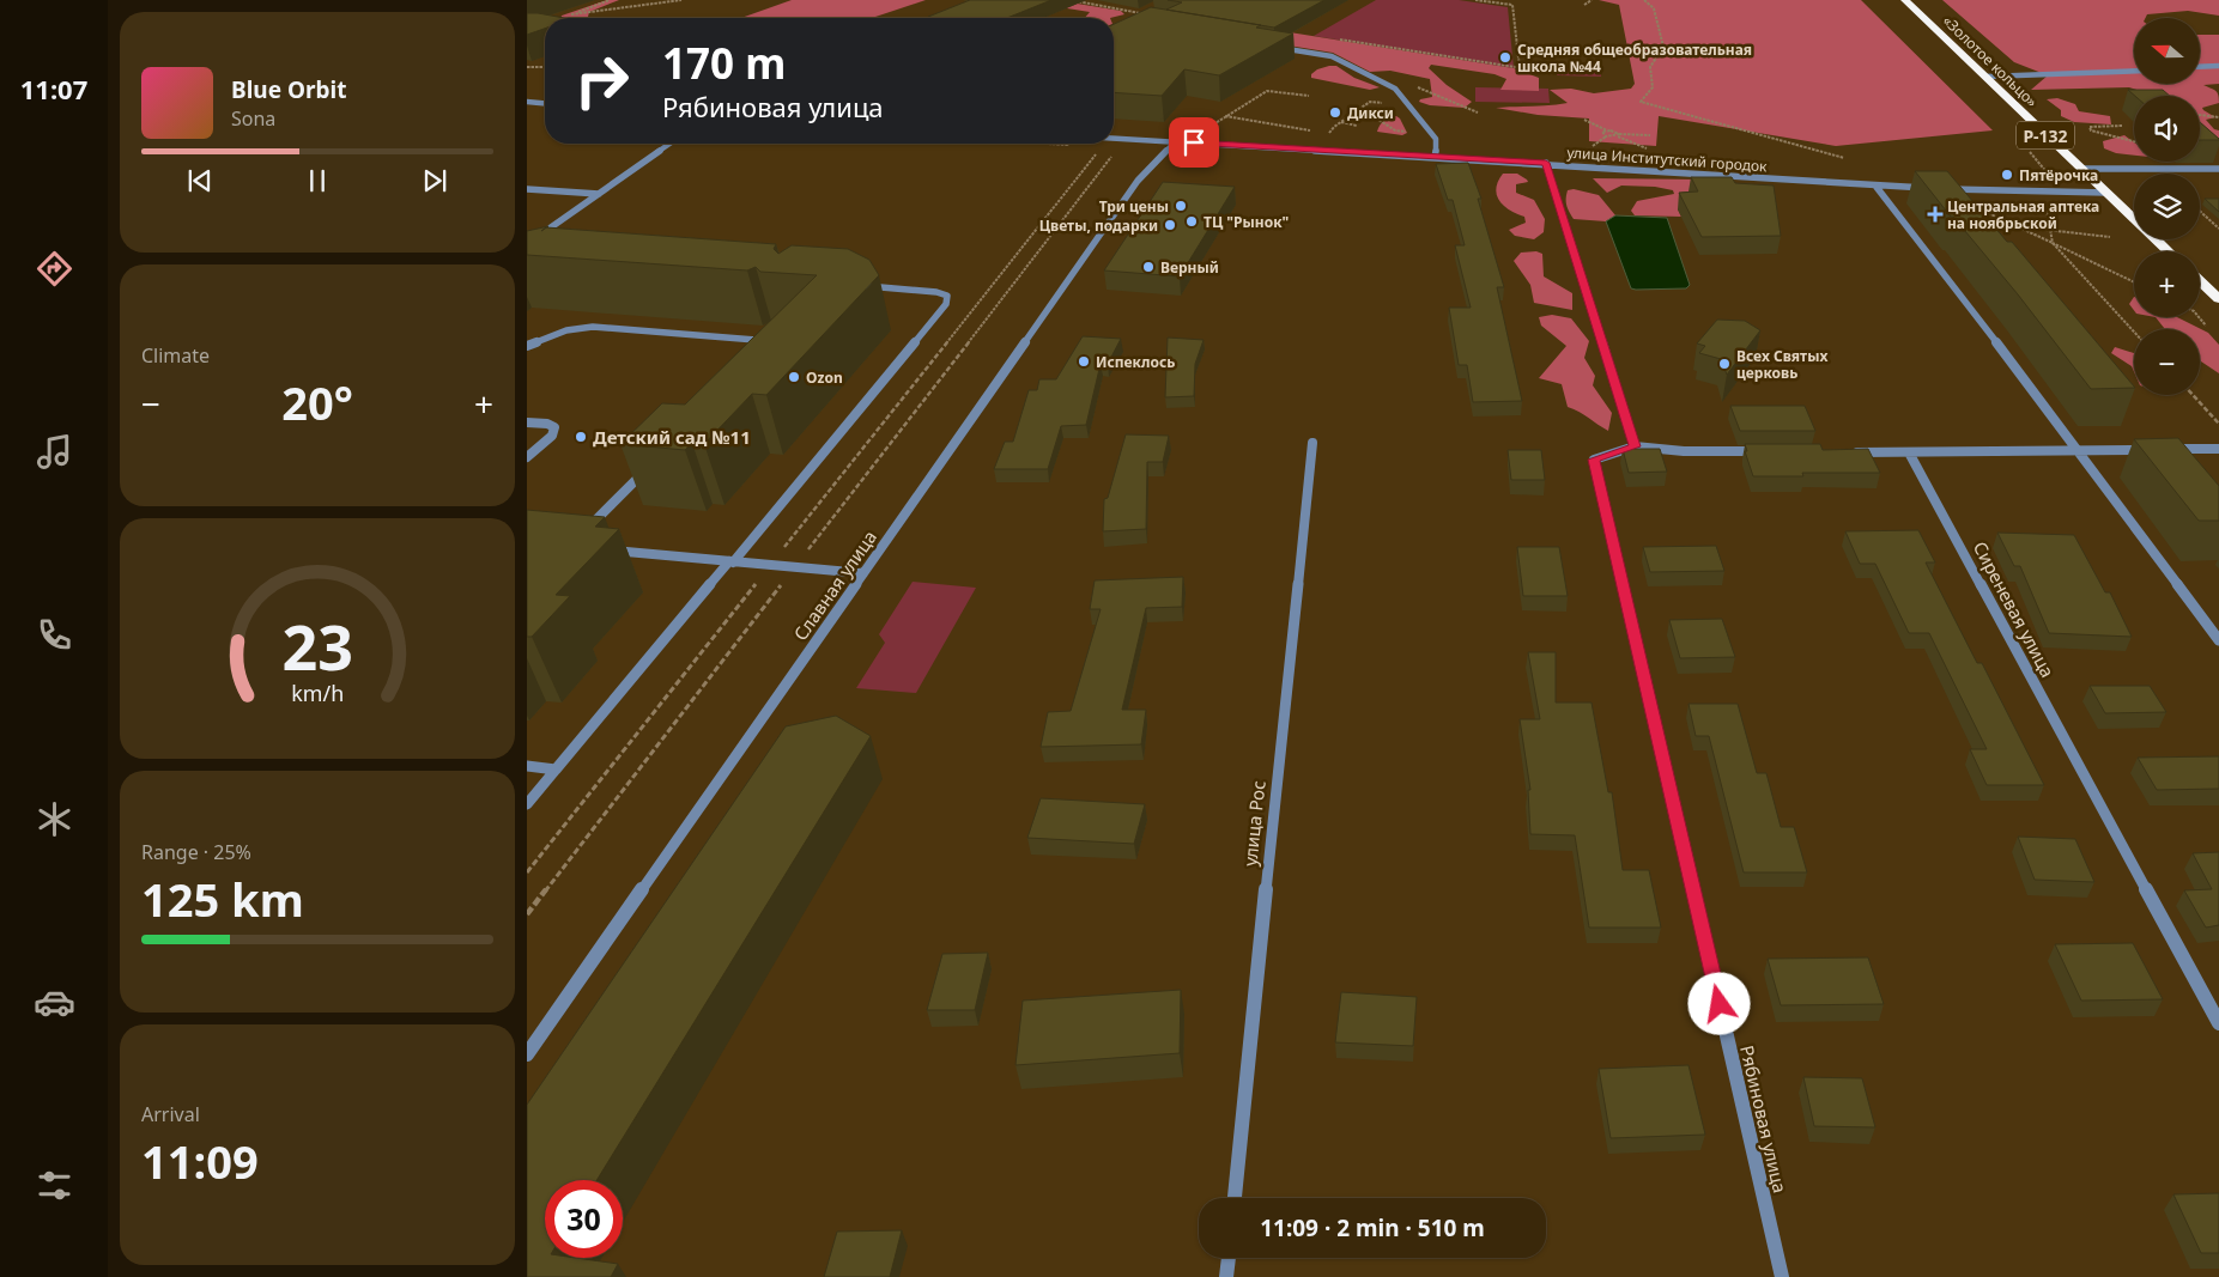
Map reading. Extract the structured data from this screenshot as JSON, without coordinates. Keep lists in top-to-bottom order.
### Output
{
  "streets": {
    "highway": ["«Золотое кольцо»", "Р-132"],
    "street": [
      "улица Институтский городок",
      "Славная улица",
      "Сиреневая улица",
      "улица Рос",
      "Рябиновая улица"
    ]
  },
  "crossings": [
    ["«Золотое кольцо»", "Р-132"],
    ["улица Институтский городок", "Славная улица"]
  ],
  "places": {
    "other": [
      "Средняя общеобразовательная школа №44",
      "Дикси",
      "Пятёрочка",
      "Три цены",
      "ТЦ \"Рынок\"",
      "Цветы, подарки",
      "Верный",
      "Испеклось",
      "Всех Святых церковь",
      "Ozon",
      "Детский сад №11"
    ],
    "health": ["Центральная аптека на ноябрьской"]
  },
  "north": "left",
  "page": {
    "tabs": "11:07",
    "map_buttons": ["+", "−"],
    "turn": ["170 m", "Рябиновая улица"],
    "song": ["Blue Orbit", "Sona"],
    "tile": [
      "Climate",
      ["Range · 25%", "125 km"],
      ["Arrival", "11:09"]
    ],
    "heat": ["−", "20°", "+"],
    "limit": "30",
    "trip": "11:09 · 2 min · 510 m",
    "gauge": ["23", "km/h"]
  }
}
